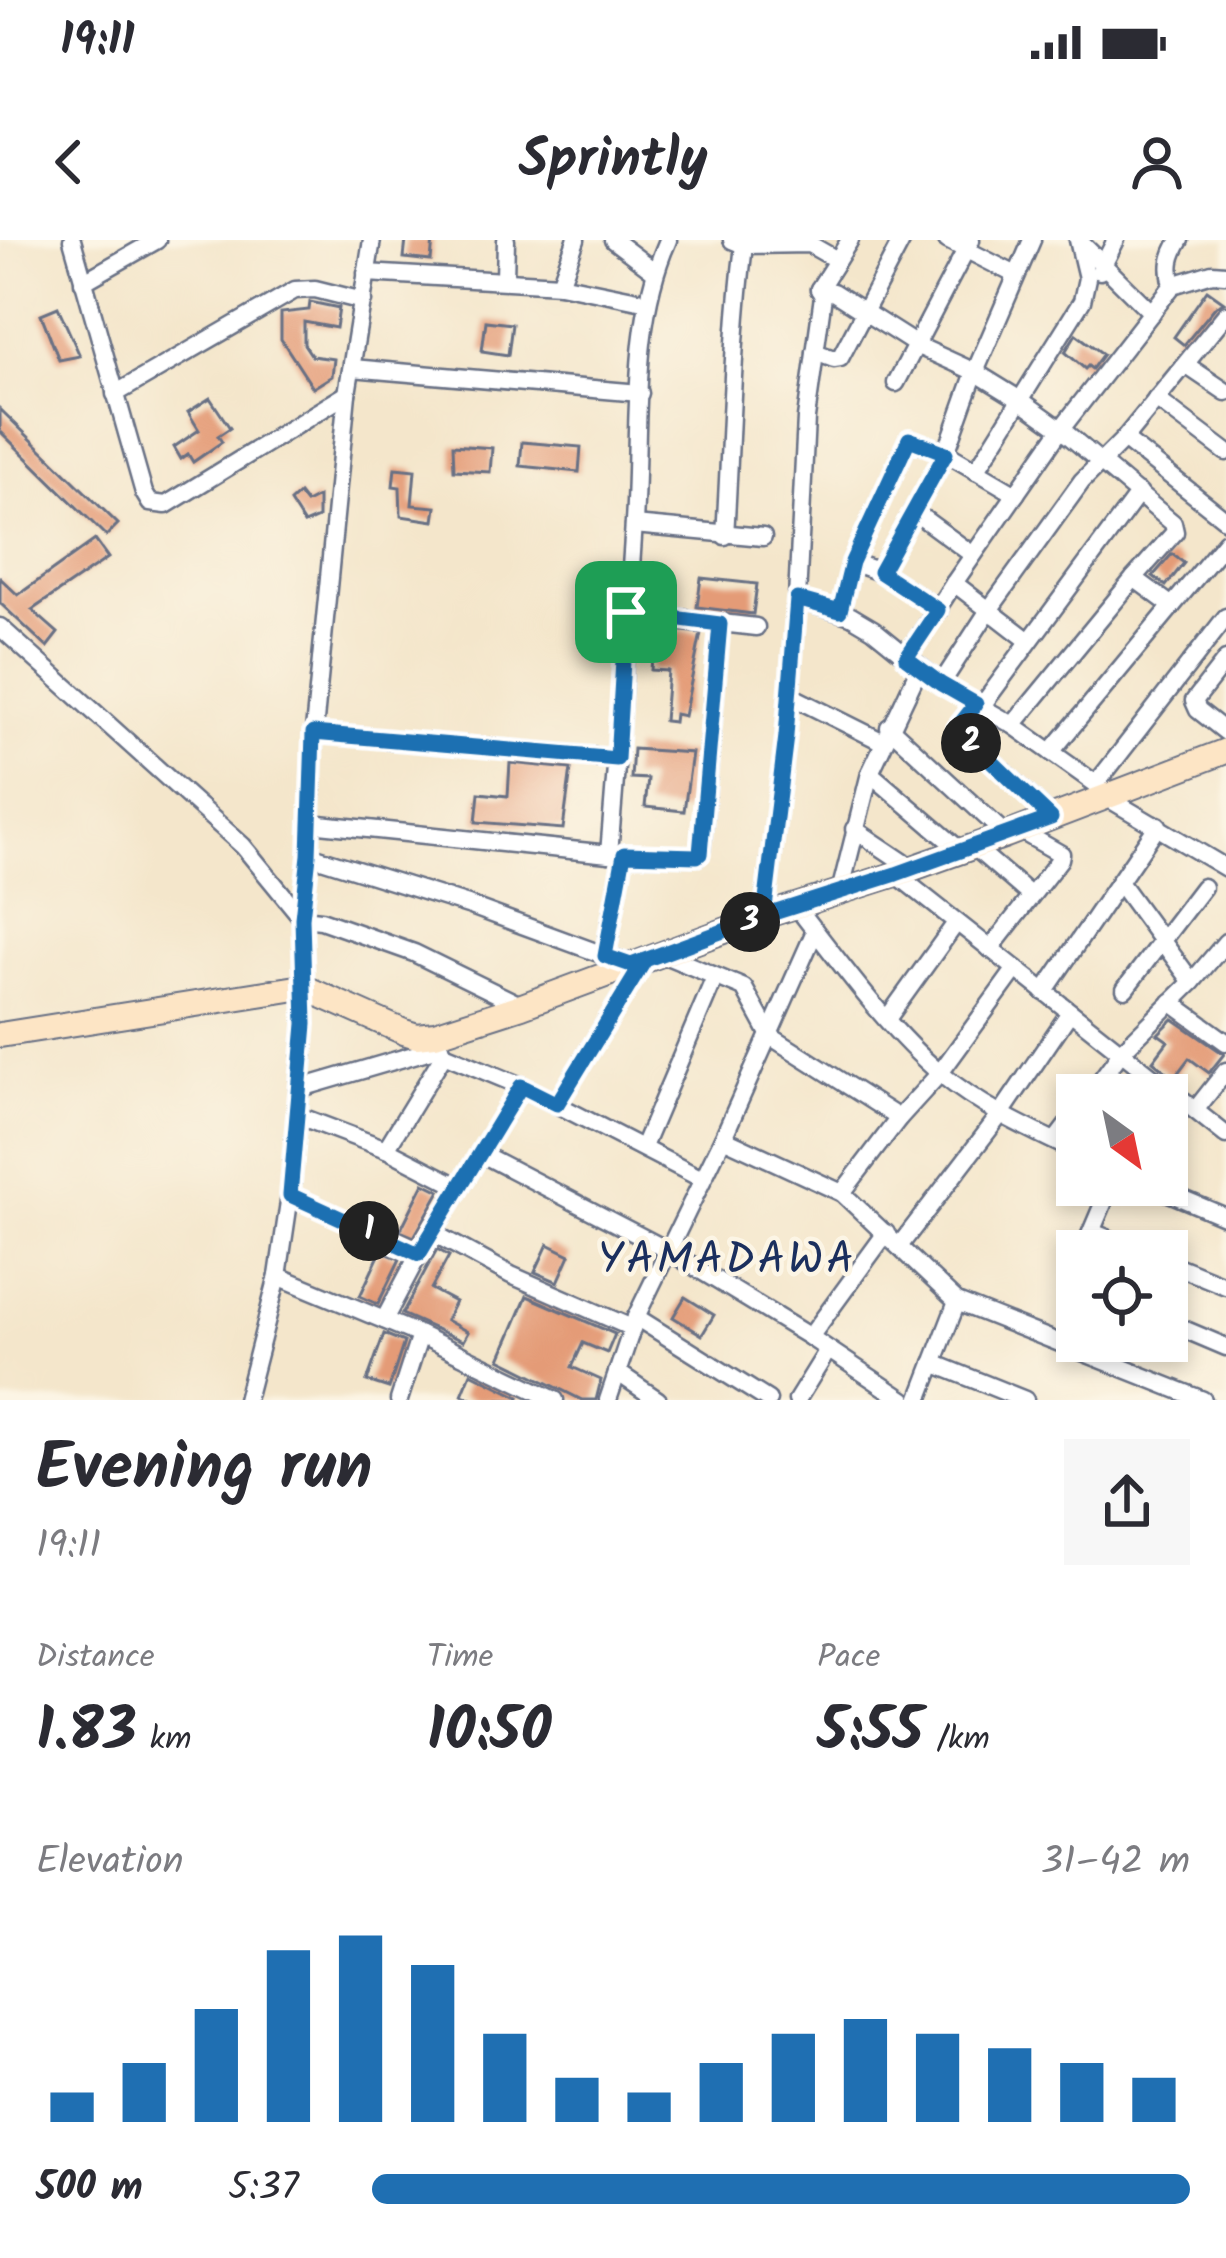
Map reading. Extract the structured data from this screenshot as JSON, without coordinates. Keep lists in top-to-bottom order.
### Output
{
  "districts": ["YAMADAWA"],
  "north": "bottom right",
  "page": {
    "status": "19:11",
    "header": "Sprintly",
    "pins": ["2", "3", "1"],
    "heading": ["Evening run", "19:11"],
    "stats": [
      ["Distance", "1.83 km"],
      ["Time", "10:50"],
      ["Pace", "5:55 /km"]
    ],
    "chart": ["Elevation", "31–42 m"],
    "list": [
      {
        "name": "500 m",
        "note": "5:37"
      }
    ]
  }
}
